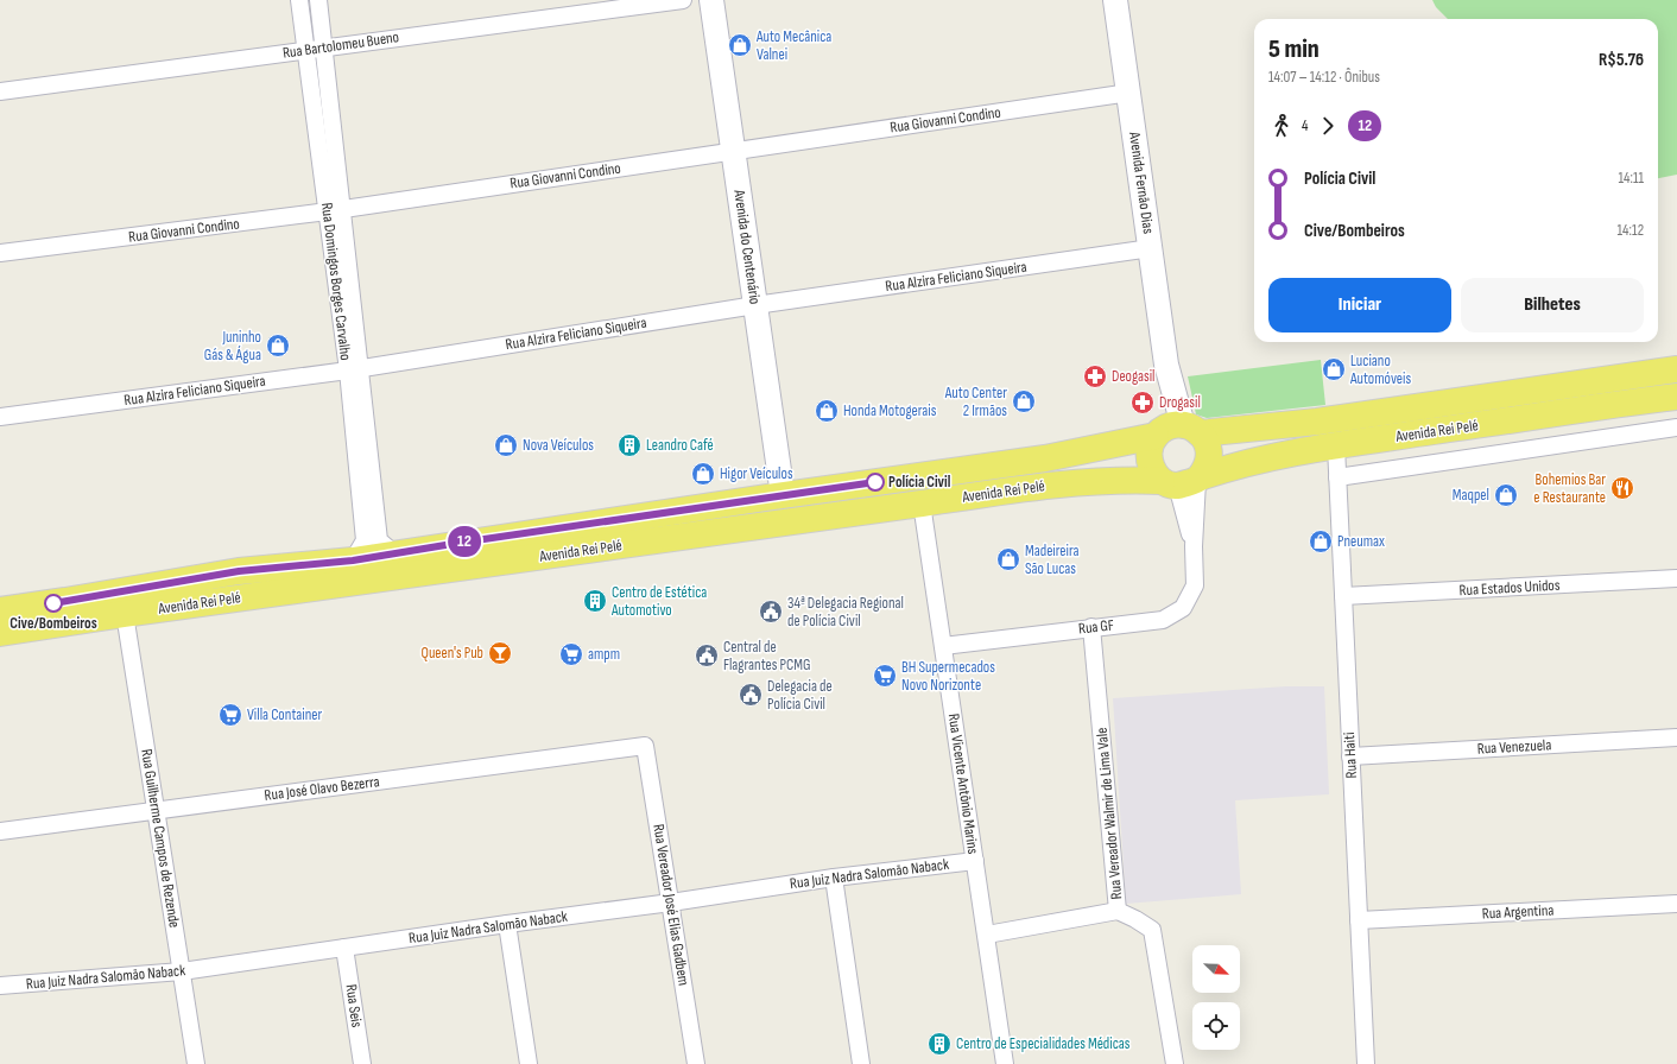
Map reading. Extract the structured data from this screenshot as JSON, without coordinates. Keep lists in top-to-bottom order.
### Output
{
  "streets": {
    "main road": ["Avenida Rei Pelé"],
    "street": [
      "Rua Bartolomeu Bueno",
      "Rua Giovanni Condino",
      "Avenida Fernão Dias",
      "Avenida do Centenário",
      "Rua Alzira Feliciano Siqueira",
      "Rua Domingos Borges Carvalho",
      "Rua Estados Unidos",
      "Rua GF",
      "Rua Venezuela",
      "Rua Haiti",
      "Rua Vicente Antônio Marins",
      "Rua José Olavo Bezerra",
      "Rua Vereador Walmir de Lima Vale",
      "Rua Guilherme Campos de Rezende",
      "Rua Juiz Nadra Salomão Naback",
      "Rua Vereador José Elias Gadbem",
      "Rua Argentina",
      "Rua Seis"
    ]
  },
  "crossings": [
    ["Rua Bartolomeu Bueno", "Rua Domingos Borges Carvalho"],
    ["Rua Giovanni Condino", "Avenida Fernão Dias"],
    ["Rua Giovanni Condino", "Avenida do Centenário"],
    ["Rua Giovanni Condino", "Rua Domingos Borges Carvalho"],
    ["Avenida Fernão Dias", "Rua Alzira Feliciano Siqueira"],
    ["Avenida Fernão Dias", "Avenida Rei Pelé"],
    ["Avenida Fernão Dias", "Rua GF"],
    ["Avenida do Centenário", "Rua Alzira Feliciano Siqueira"],
    ["Avenida do Centenário", "Avenida Rei Pelé"],
    ["Rua Alzira Feliciano Siqueira", "Rua Domingos Borges Carvalho"],
    ["Rua Domingos Borges Carvalho", "Avenida Rei Pelé"],
    ["Avenida Rei Pelé", "Rua GF"],
    ["Avenida Rei Pelé", "Rua Haiti"],
    ["Avenida Rei Pelé", "Rua Vicente Antônio Marins"],
    ["Avenida Rei Pelé", "Rua Guilherme Campos de Rezende"],
    ["Rua Estados Unidos", "Rua Haiti"],
    ["Rua GF", "Rua Vicente Antônio Marins"],
    ["Rua GF", "Rua Vereador Walmir de Lima Vale"],
    ["Rua Venezuela", "Rua Haiti"],
    ["Rua Haiti", "Rua Argentina"],
    ["Rua Vicente Antônio Marins", "Rua Juiz Nadra Salomão Naback"],
    ["Rua José Olavo Bezerra", "Rua Guilherme Campos de Rezende"],
    ["Rua José Olavo Bezerra", "Rua Vereador José Elias Gadbem"],
    ["Rua Guilherme Campos de Rezende", "Rua Juiz Nadra Salomão Naback"],
    ["Rua Juiz Nadra Salomão Naback", "Rua Vereador José Elias Gadbem"],
    ["Rua Juiz Nadra Salomão Naback", "Rua Seis"]
  ],
  "places": {
    "shop": [
      "Auto Mecânica Valnei",
      "Juninho Gás & Água",
      "Luciano Automóveis",
      "Auto Center 2 Irmãos",
      "Honda Motogerais",
      "Nova Veículos",
      "Higor Veículos",
      "Maqpel",
      "Pneumax",
      "Madeireira São Lucas"
    ],
    "pharmacy": ["Deogasil", "Drogasil"],
    "building": ["Leandro Café", "Centro de Estética Automotivo", "Centro de Especialidades Médicas"],
    "other": ["Polícia Civil", "Cive/Bombeiros"],
    "restaurant": ["Bohemios Bar e Restaurante"],
    "public building": ["34ª Delegacia Regional de Polícia Civil", "Central de Flagrantes PCMG", "Delegacia de Polícia Civil"],
    "bar": ["Queen's Pub"],
    "supermarket": ["ampm", "BH Supermecados Novo Norizonte", "Villa Container"]
  },
  "lines": ["bus line 12"],
  "north": "bottom right",
  "page": {
    "on_map": "12",
    "heading": ["5 min", "14:07 – 14:12 · Ônibus", "R$5.76"],
    "legs": ["4", "12"],
    "list": [
      {
        "name": "Polícia Civil",
        "value": "14:11"
      },
      {
        "name": "Cive/Bombeiros",
        "value": "14:12"
      }
    ],
    "buttons": ["Iniciar", "Bilhetes"]
  }
}
